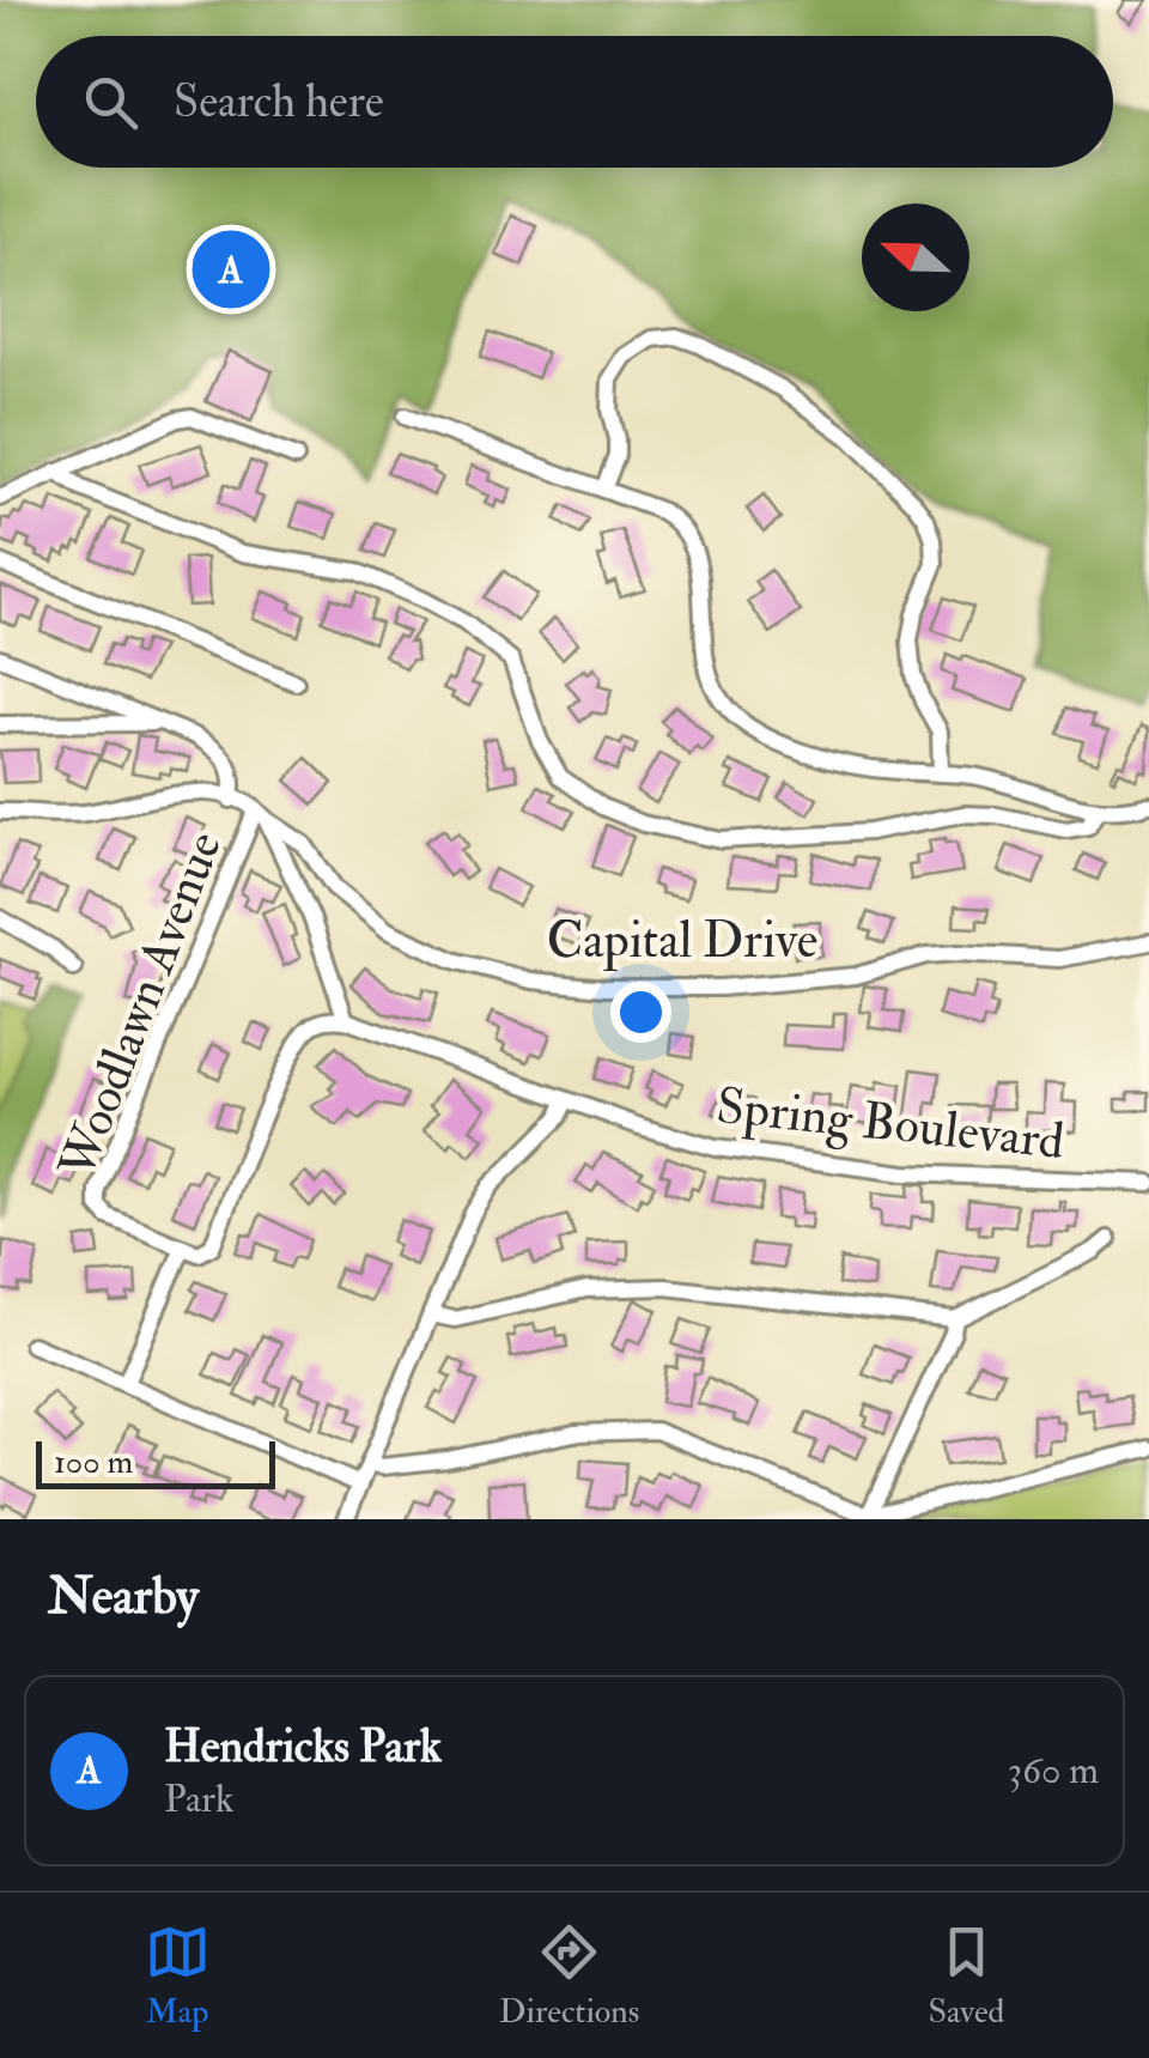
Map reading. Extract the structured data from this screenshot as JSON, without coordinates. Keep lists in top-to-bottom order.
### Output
{
  "streets": {
    "street": ["Capital Drive", "Woodlawn Avenue", "Spring Boulevard"]
  },
  "crossings": [
    ["Capital Drive", "Woodlawn Avenue"]
  ],
  "scale_bar": "100 m",
  "north": "left",
  "page": {
    "search": "Search here",
    "pins": "A",
    "scale": "100 m",
    "heading": "Nearby",
    "list": [
      {
        "mark": "A",
        "name": "Hendricks Park",
        "note": "Park",
        "value": "360 m"
      }
    ],
    "nav": ["Map", "Directions", "Saved"]
  }
}
